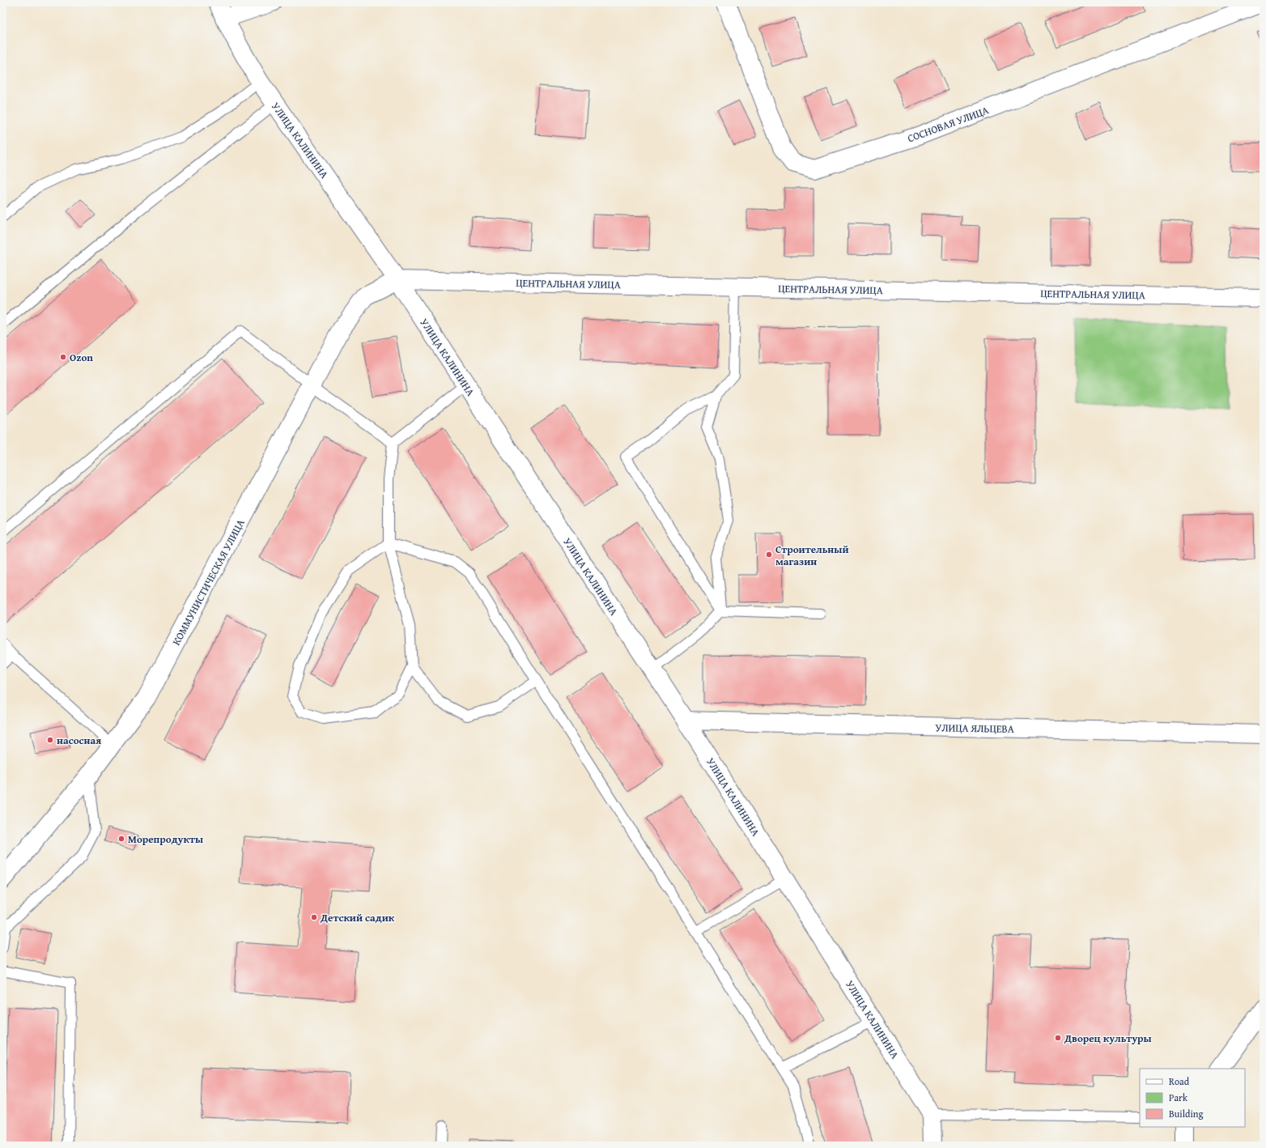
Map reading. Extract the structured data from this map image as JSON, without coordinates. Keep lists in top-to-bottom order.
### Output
{
  "streets": {
    "street": [
      "СОСНОВАЯ УЛИЦА",
      "УЛИЦА КАЛИНИНА",
      "ЦЕНТРАЛЬНАЯ УЛИЦА",
      "КОММУНИСТИЧЕСКАЯ УЛИЦА",
      "УЛИЦА ЯЛЬЦЕВА"
    ]
  },
  "crossings": [
    ["УЛИЦА КАЛИНИНА", "ЦЕНТРАЛЬНАЯ УЛИЦА"],
    ["УЛИЦА КАЛИНИНА", "КОММУНИСТИЧЕСКАЯ УЛИЦА"],
    ["УЛИЦА КАЛИНИНА", "УЛИЦА ЯЛЬЦЕВА"],
    ["ЦЕНТРАЛЬНАЯ УЛИЦА", "КОММУНИСТИЧЕСКАЯ УЛИЦА"]
  ],
  "places": [
    "Ozon",
    "Строительный магазин",
    "насосная",
    "Морепродукты",
    "Детский садик",
    "Дворец культуры"
  ],
  "legend": ["Road", "Park", "Building"]
}
